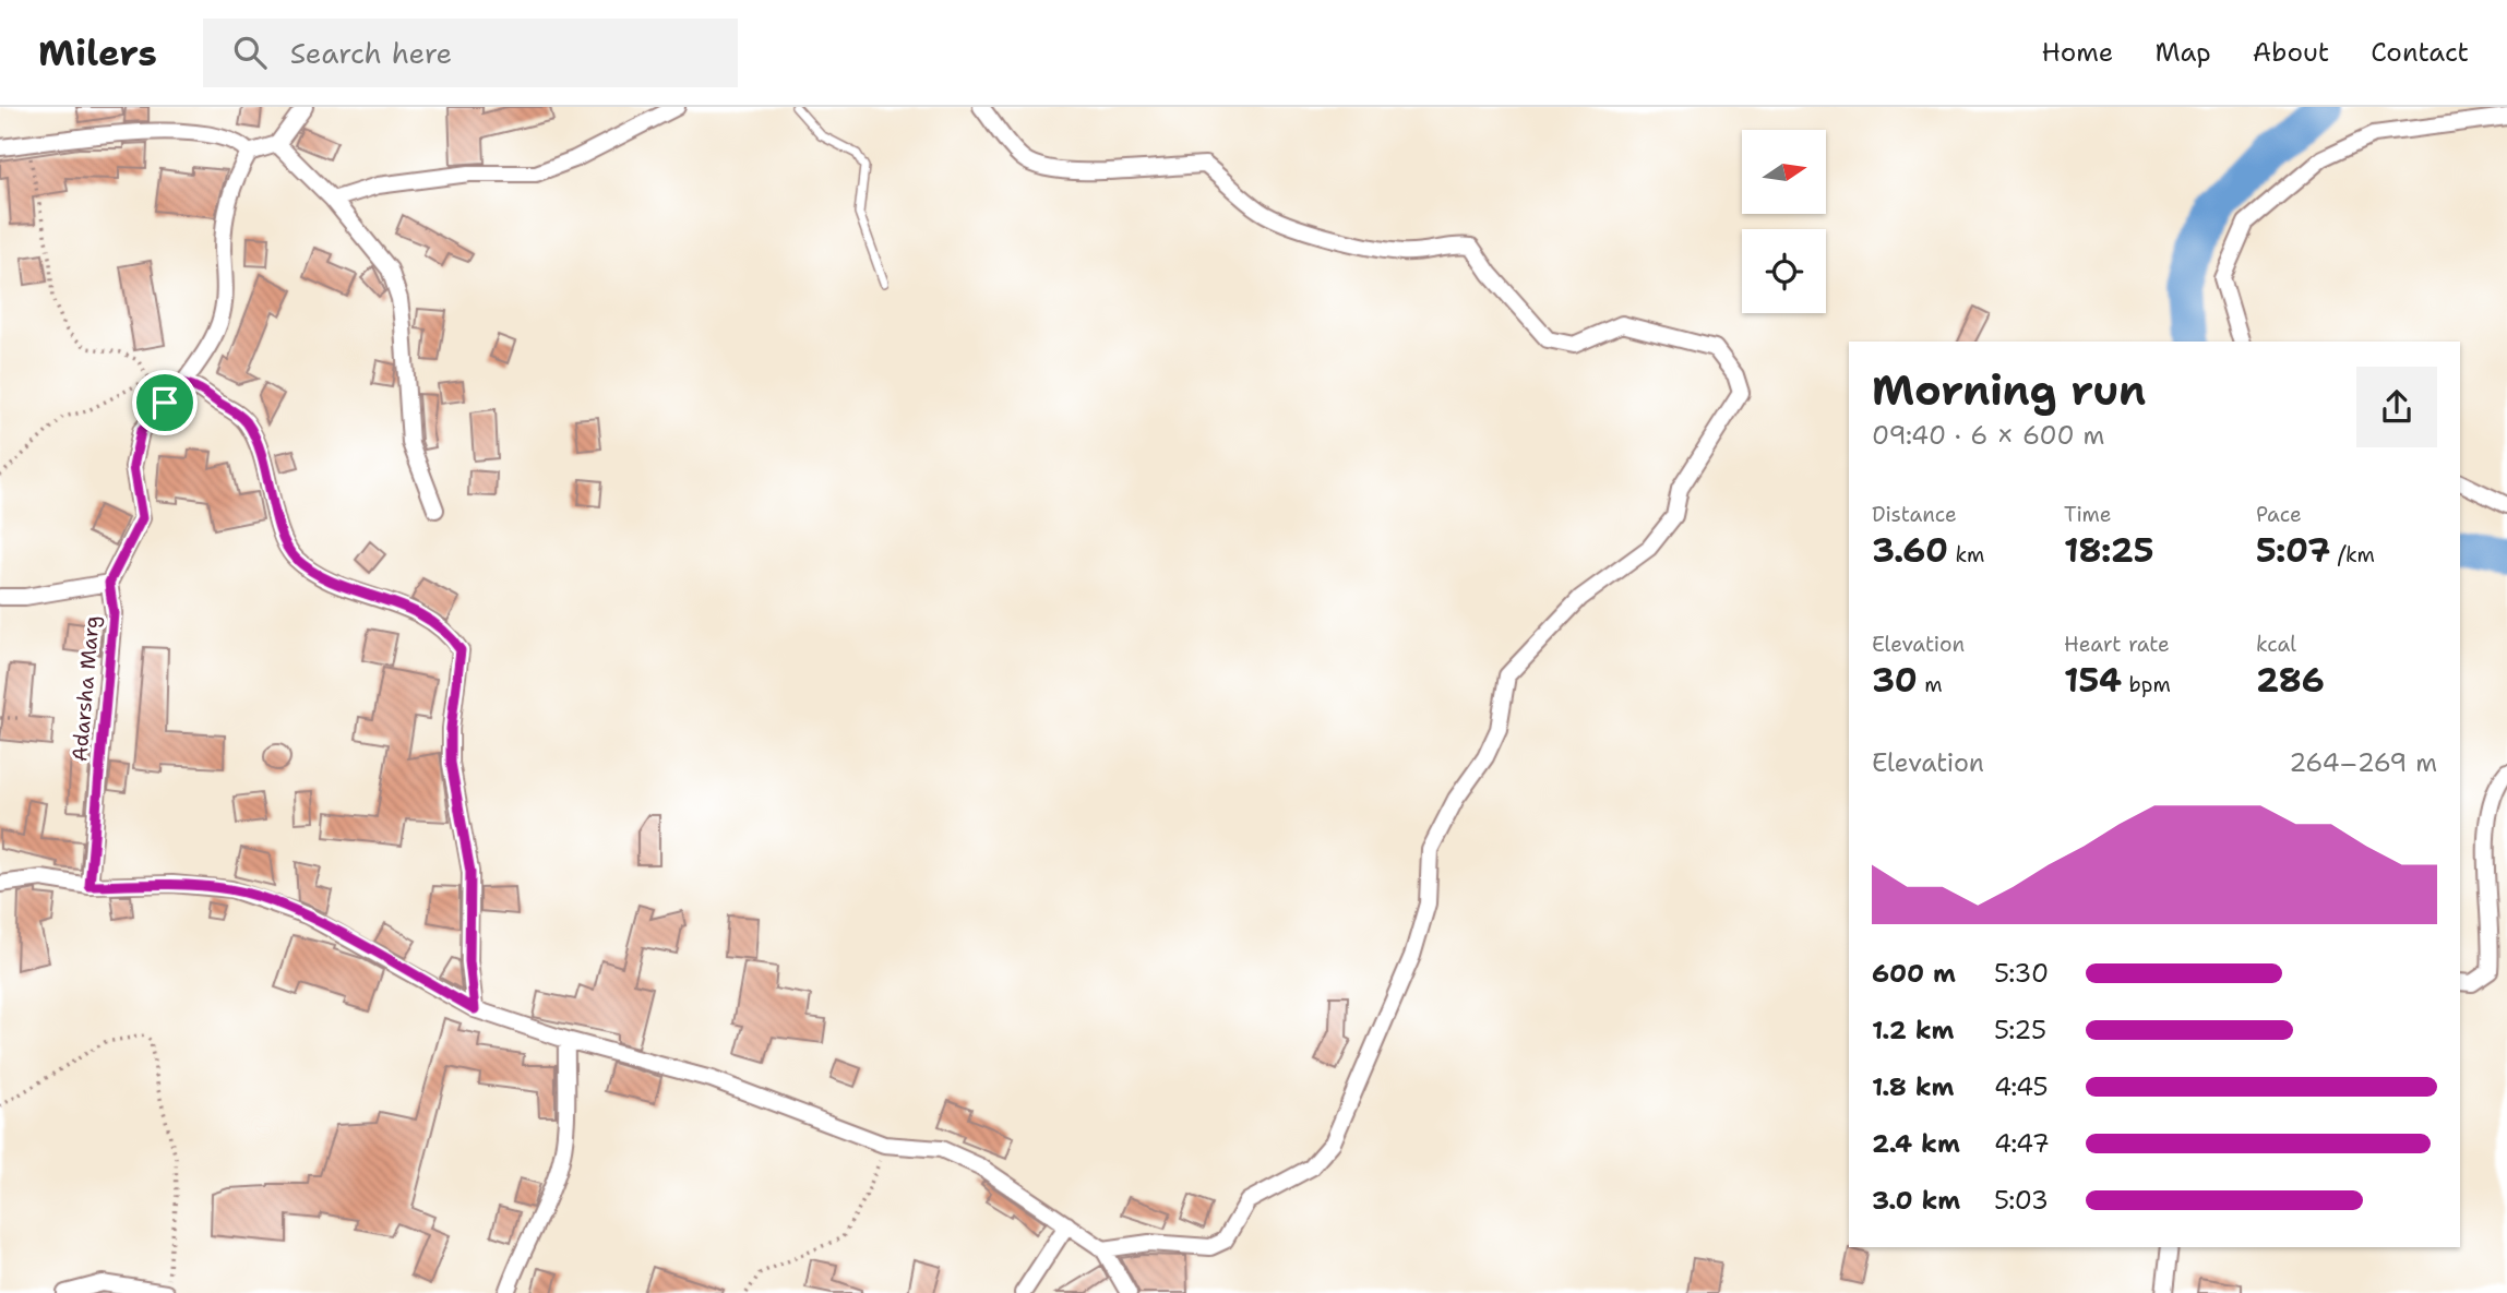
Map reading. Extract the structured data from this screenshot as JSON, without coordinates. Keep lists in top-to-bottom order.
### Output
{
  "streets": {
    "street": ["Adarsha Marg"]
  },
  "north": "right",
  "page": {
    "header": "Milers",
    "search": "Search here",
    "nav": [
      "Home",
      "Map",
      "About",
      "Contact"
    ],
    "heading": ["Morning run", "09:40 · 6 × 600 m"],
    "stats": [
      ["Distance", "3.60 km"],
      ["Time", "18:25"],
      ["Pace", "5:07 /km"],
      ["Elevation", "30 m"],
      ["Heart rate", "154 bpm"],
      ["kcal", "286"]
    ],
    "chart": ["Elevation", "264–269 m"],
    "list": [
      {
        "name": "600 m",
        "note": "5:30"
      },
      {
        "name": "1.2 km",
        "note": "5:25"
      },
      {
        "name": "1.8 km",
        "note": "4:45"
      },
      {
        "name": "2.4 km",
        "note": "4:47"
      },
      {
        "name": "3.0 km",
        "note": "5:03"
      }
    ]
  }
}
